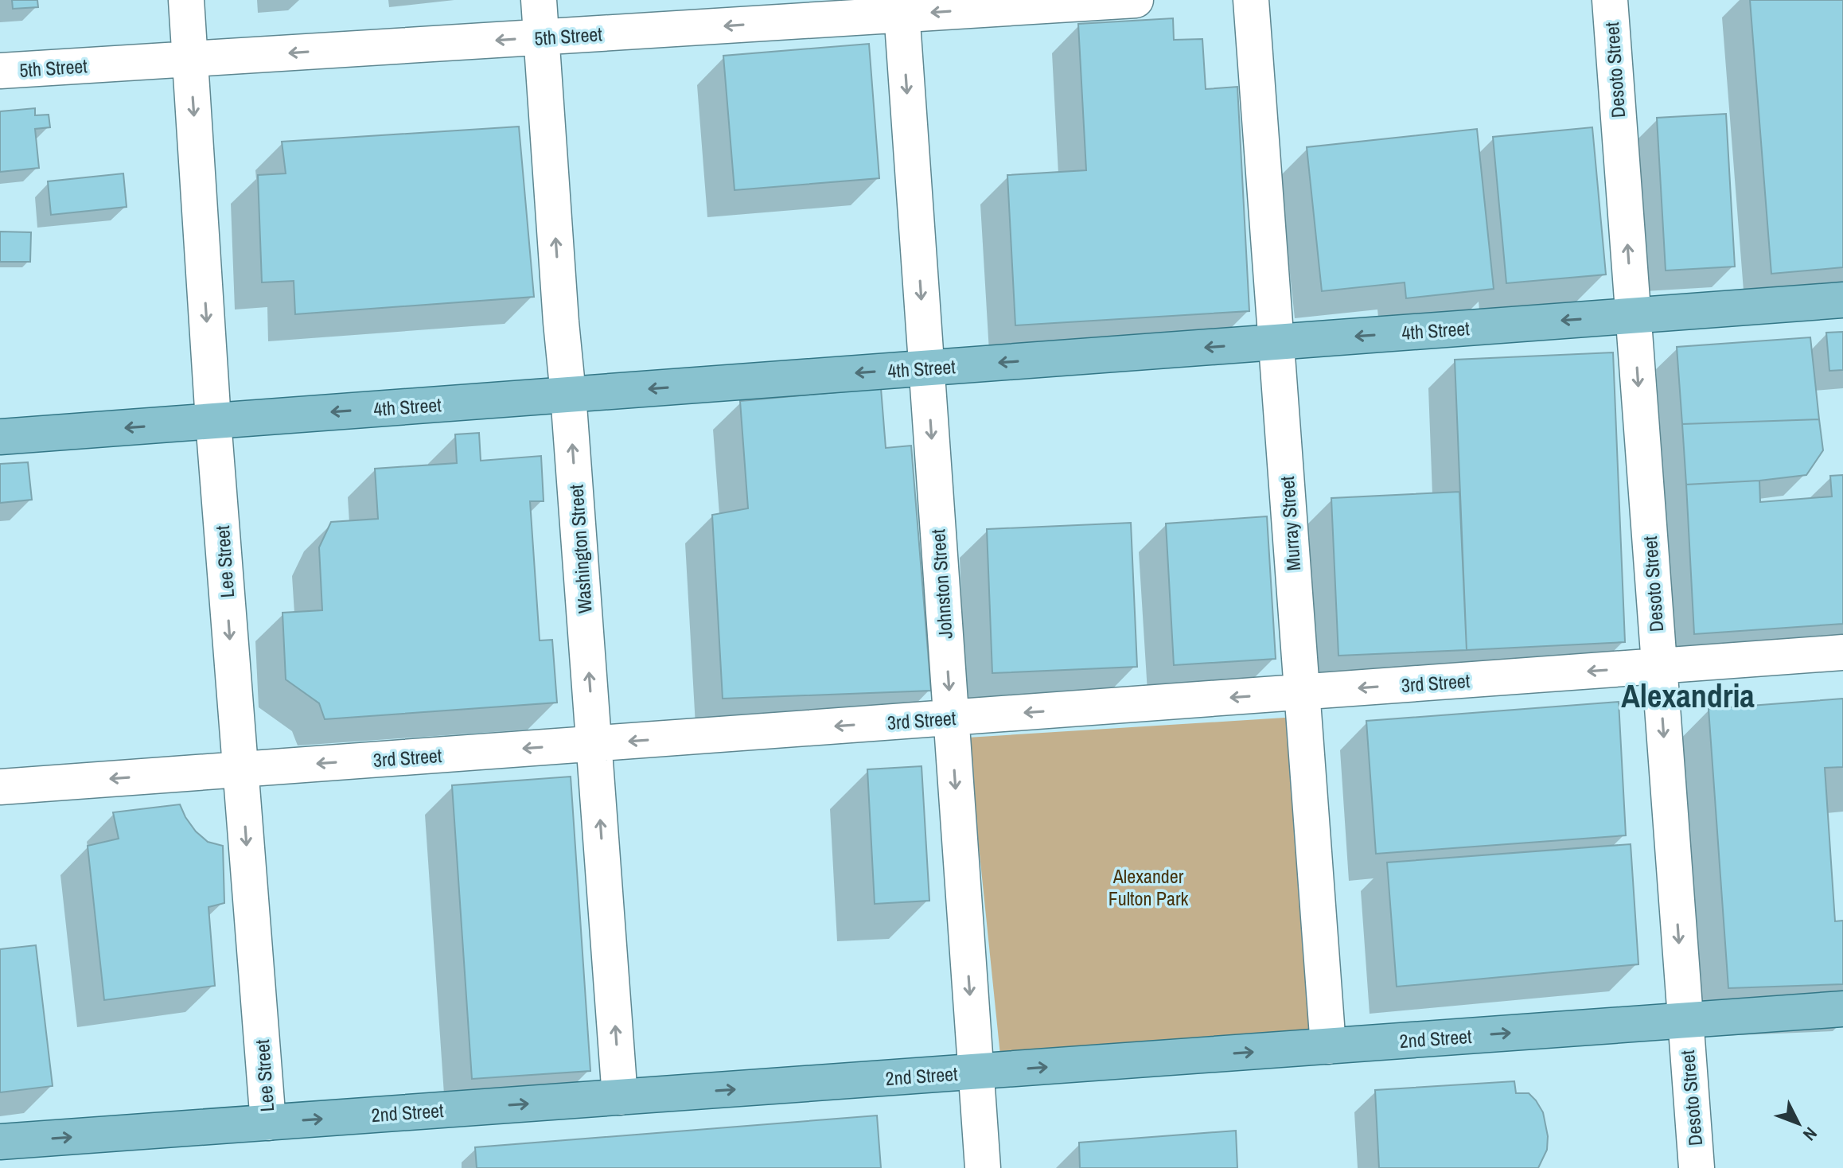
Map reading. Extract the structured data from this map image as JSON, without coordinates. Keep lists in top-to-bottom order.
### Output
{
  "streets": {
    "main road": ["4th Street", "2nd Street"],
    "street": [
      "5th Street",
      "Desoto Street",
      "Murray Street",
      "Washington Street",
      "Lee Street",
      "Johnston Street",
      "3rd Street"
    ]
  },
  "crossings": [
    ["5th Street", "Washington Street"],
    ["5th Street", "Lee Street"],
    ["5th Street", "Johnston Street"],
    ["Desoto Street", "4th Street"],
    ["Desoto Street", "3rd Street"],
    ["Desoto Street", "2nd Street"],
    ["4th Street", "Murray Street"],
    ["4th Street", "Washington Street"],
    ["4th Street", "Lee Street"],
    ["4th Street", "Johnston Street"],
    ["Murray Street", "3rd Street"],
    ["Murray Street", "2nd Street"],
    ["Washington Street", "3rd Street"],
    ["Washington Street", "2nd Street"],
    ["Lee Street", "3rd Street"],
    ["Lee Street", "2nd Street"],
    ["Johnston Street", "3rd Street"],
    ["Johnston Street", "2nd Street"]
  ],
  "one_way": [
    "5th Street",
    "4th Street",
    "Washington Street",
    "Lee Street",
    "Johnston Street",
    "3rd Street",
    "2nd Street"
  ],
  "districts": ["Alexandria"],
  "parks": ["Alexander Fulton Park"],
  "north": "bottom right"
}
